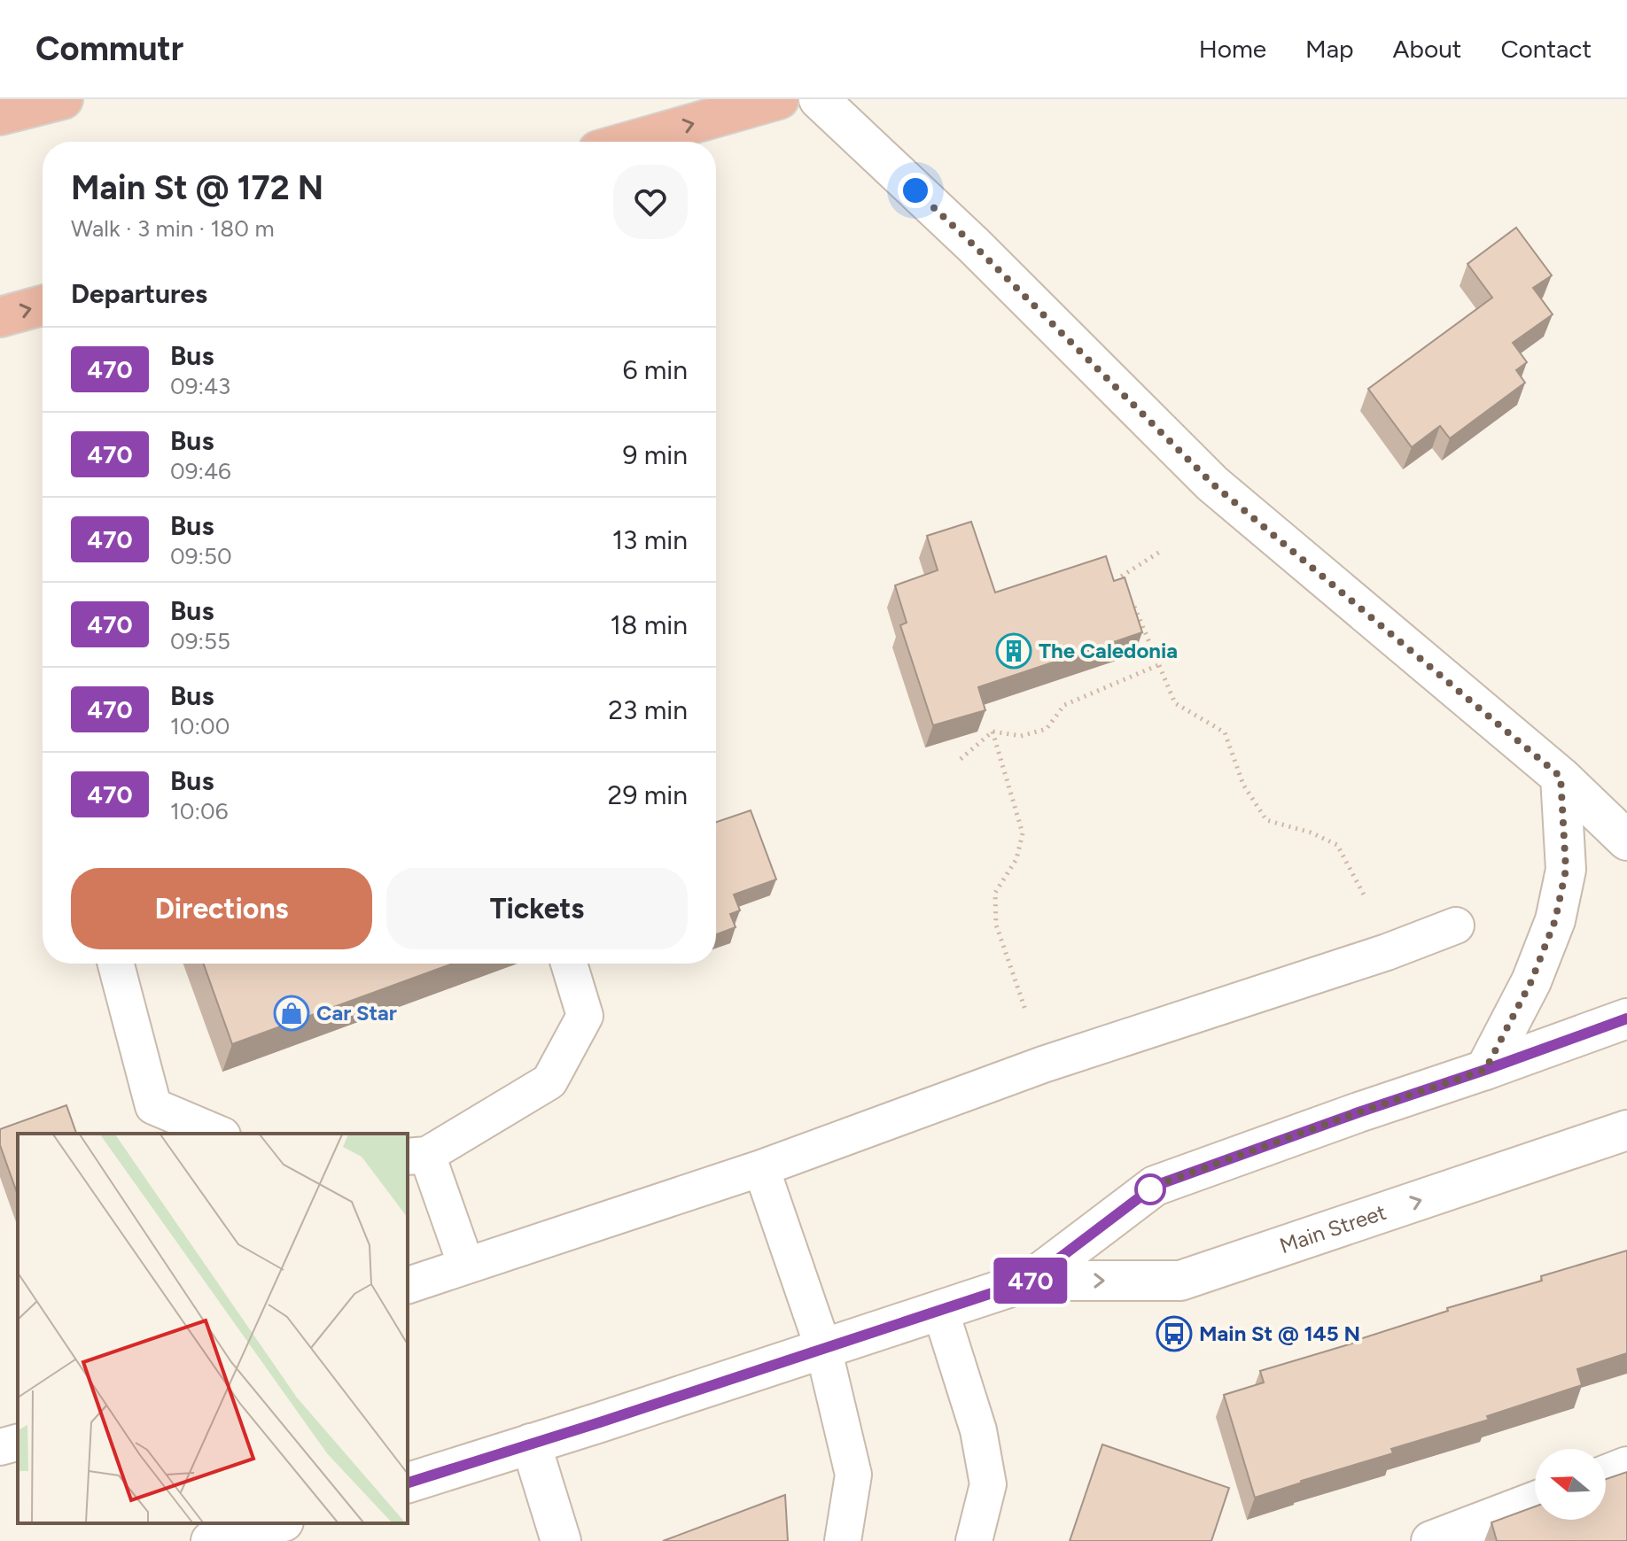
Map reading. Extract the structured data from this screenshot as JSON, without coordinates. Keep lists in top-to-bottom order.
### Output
{
  "streets": {
    "main road": ["Main Street"]
  },
  "places": {
    "building": ["The Caledonia"],
    "shop": ["Car Star"],
    "bus stop": ["Main St @ 145 N"]
  },
  "lines": ["bus line 470"],
  "north": "left",
  "page": {
    "header": "Commutr",
    "nav": [
      "Home",
      "Map",
      "About",
      "Contact"
    ],
    "on_map": "470",
    "heading": [
      ["Main St @ 172 N", "Walk · 3 min · 180 m"],
      "Departures"
    ],
    "list": [
      {
        "mark": "470",
        "name": "Bus",
        "note": "09:43",
        "value": "6 min"
      },
      {
        "mark": "470",
        "name": "Bus",
        "note": "09:46",
        "value": "9 min"
      },
      {
        "mark": "470",
        "name": "Bus",
        "note": "09:50",
        "value": "13 min"
      },
      {
        "mark": "470",
        "name": "Bus",
        "note": "09:55",
        "value": "18 min"
      },
      {
        "mark": "470",
        "name": "Bus",
        "note": "10:00",
        "value": "23 min"
      },
      {
        "mark": "470",
        "name": "Bus",
        "note": "10:06",
        "value": "29 min"
      }
    ],
    "buttons": ["Directions", "Tickets"]
  }
}
